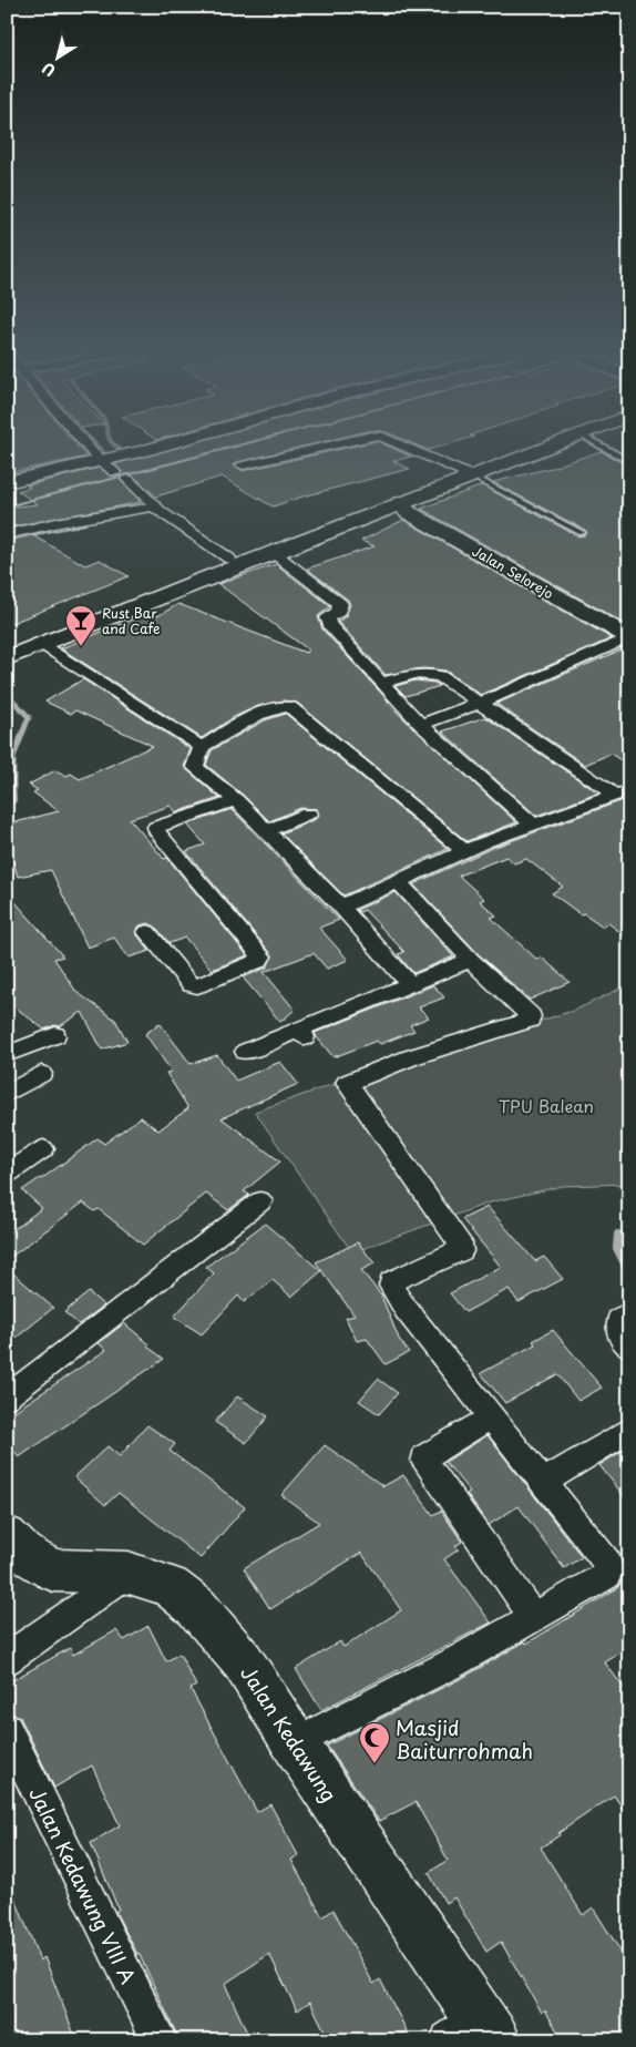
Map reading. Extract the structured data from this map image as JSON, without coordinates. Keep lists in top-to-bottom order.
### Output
{
  "streets": {
    "main road": ["Jalan Selorejo", "Jalan Kedawung"],
    "street": ["Jalan Kedawung VIII A"]
  },
  "parks": ["TPU Balean"],
  "places": {
    "bar": ["Rust Bar and Cafe"],
    "mosque": ["Masjid Baiturrohmah"]
  },
  "north": "bottom left"
}
